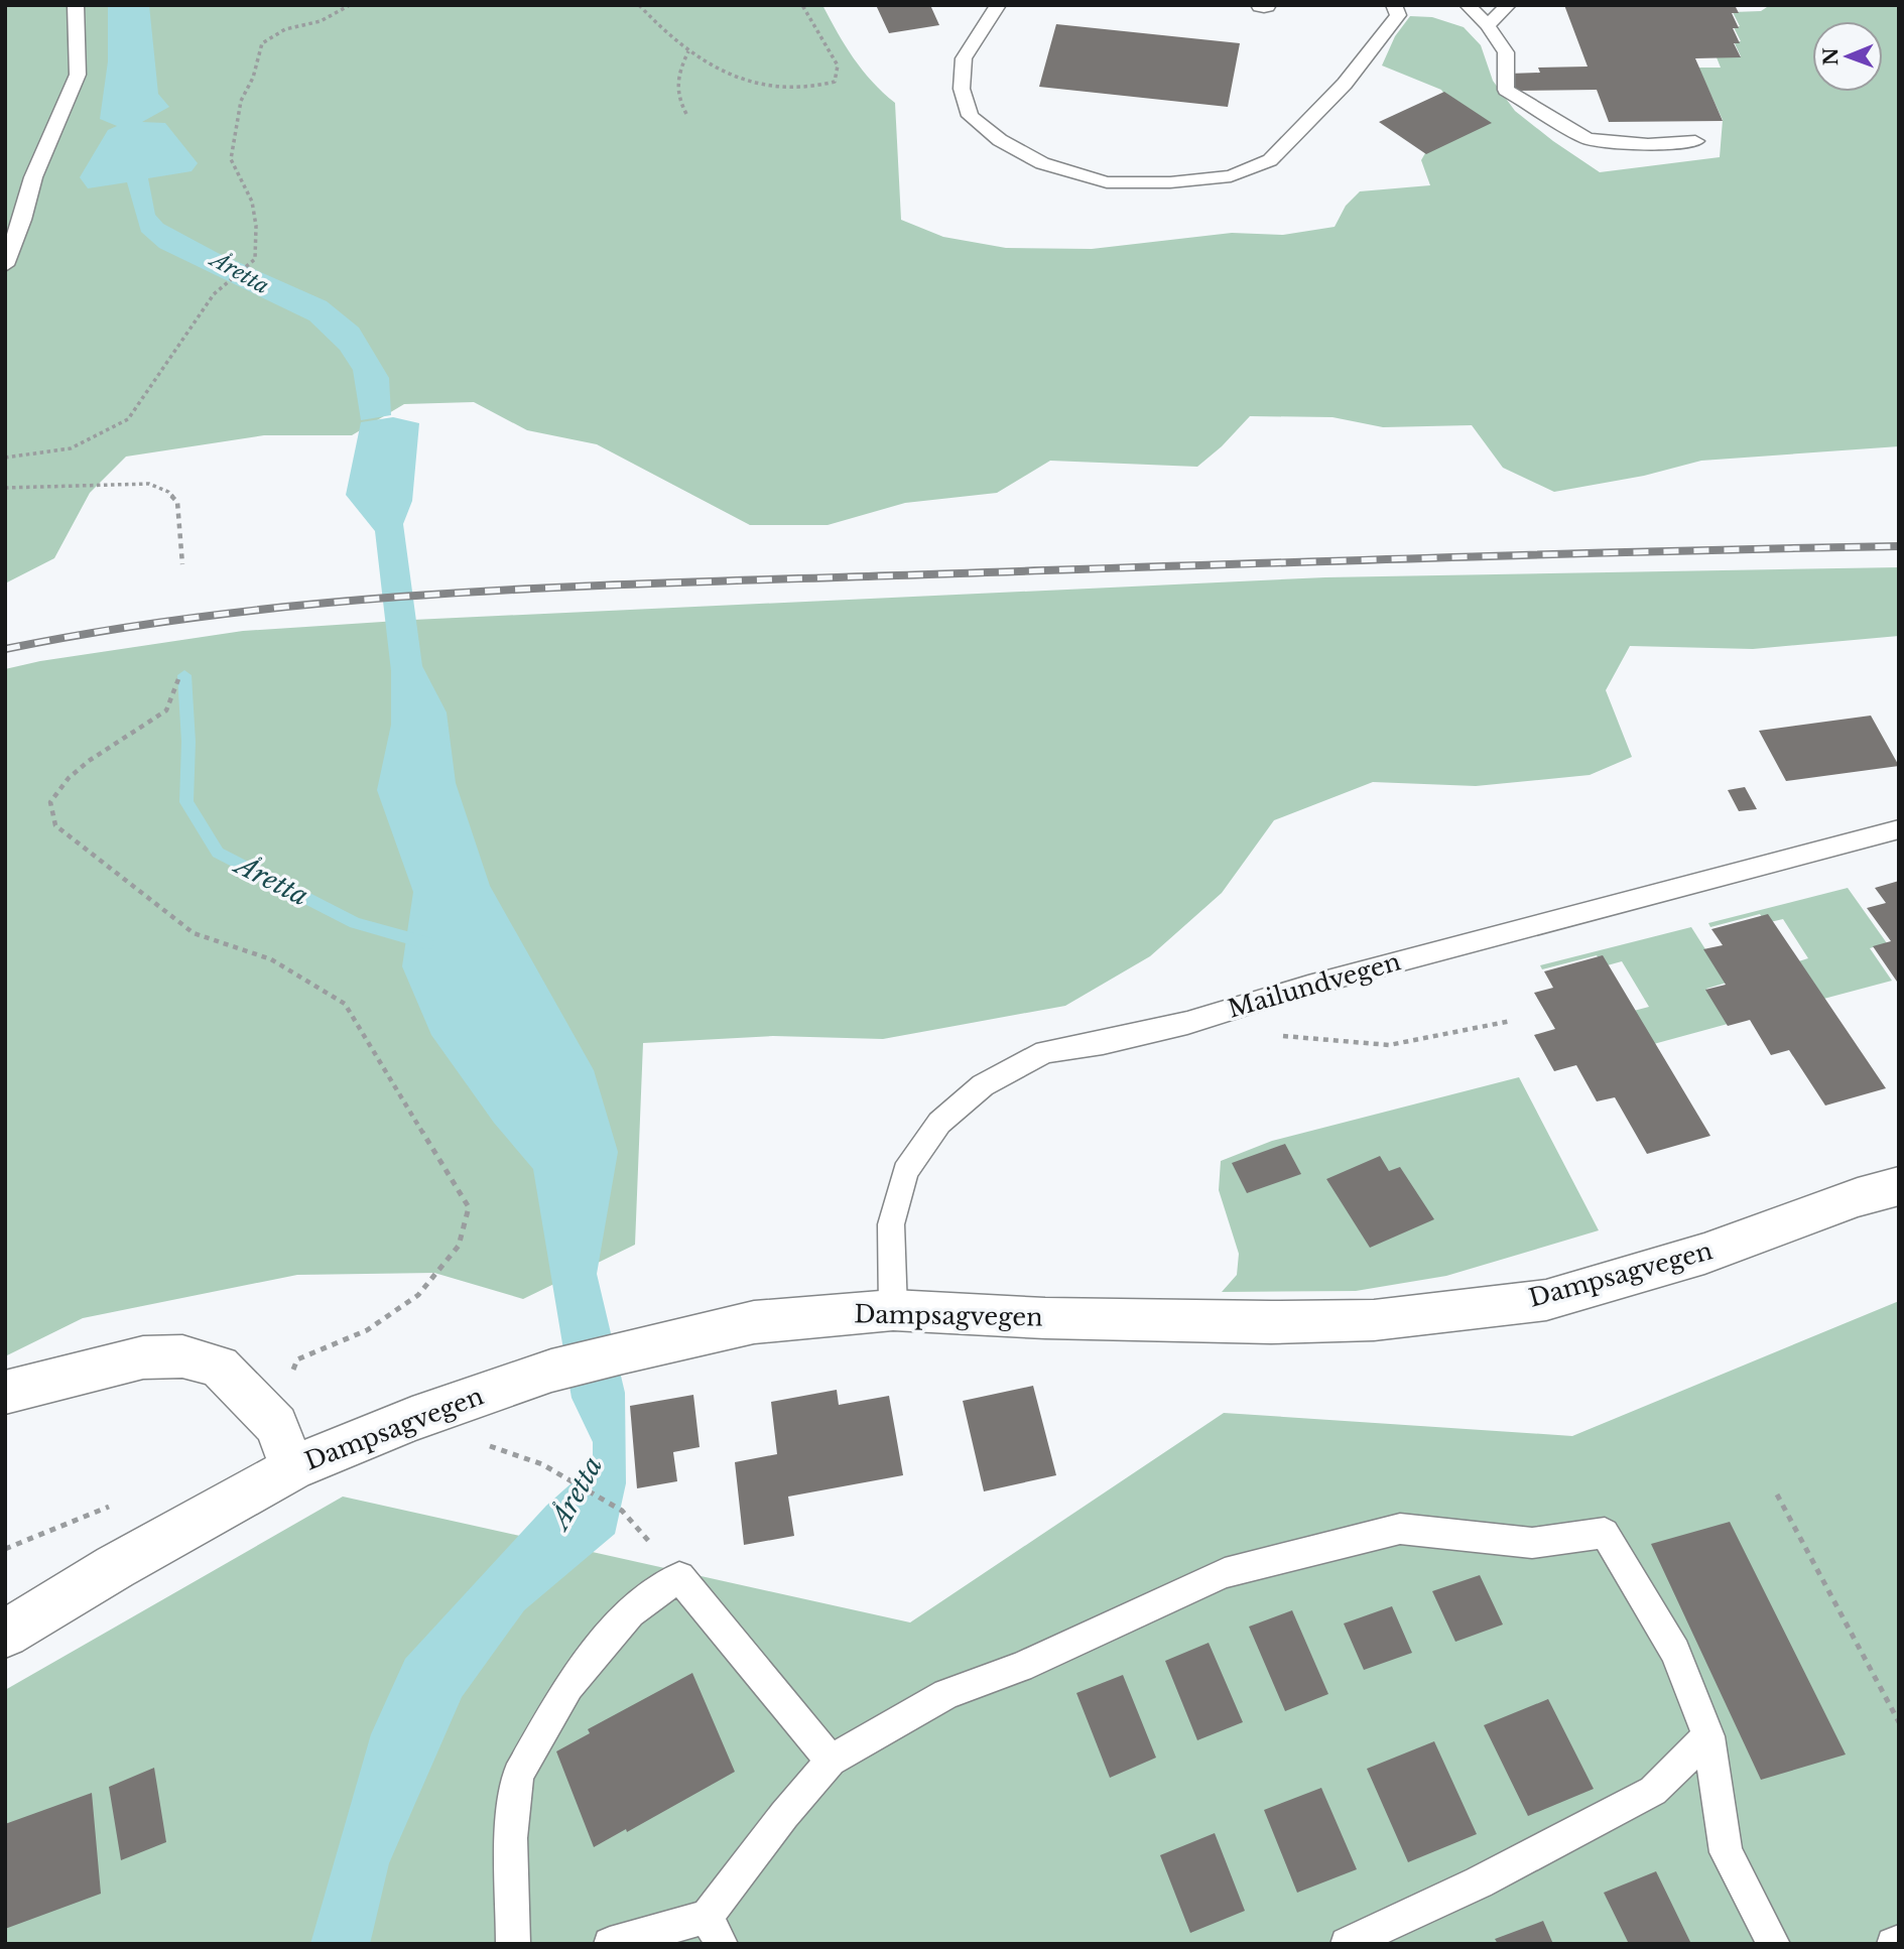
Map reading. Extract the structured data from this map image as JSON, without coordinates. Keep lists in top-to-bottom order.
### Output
{
  "streets": {
    "street": ["Dampsagvegen"],
    "lane": ["Mailundvegen"]
  },
  "crossings": [
    ["Mailundvegen", "Dampsagvegen"]
  ],
  "water": ["Åretta"],
  "north": "left"
}
